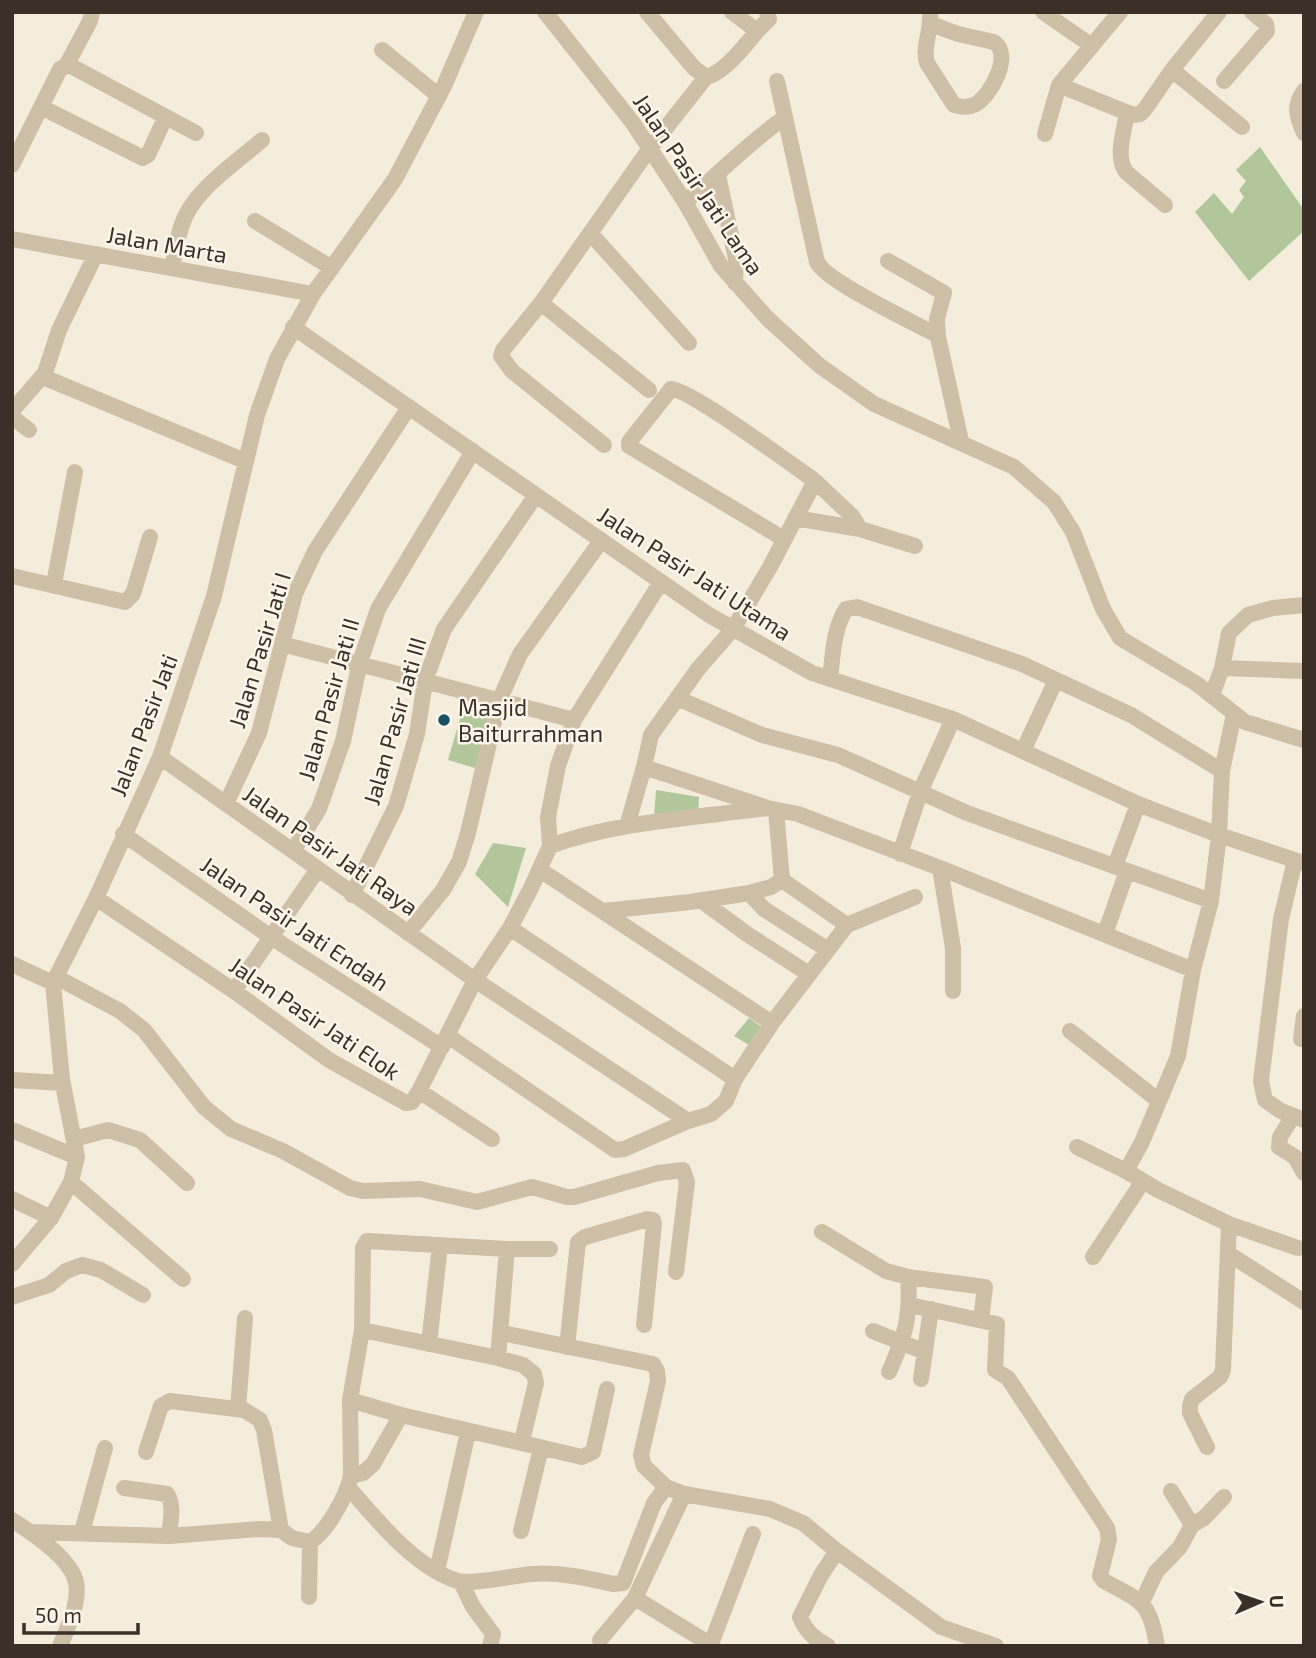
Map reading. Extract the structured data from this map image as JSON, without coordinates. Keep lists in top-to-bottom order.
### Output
{
  "streets": {
    "street": [
      "Jalan Pasir Jati Lama",
      "Jalan Marta",
      "Jalan Pasir Jati Utama",
      "Jalan Pasir Jati I",
      "Jalan Pasir Jati II",
      "Jalan Pasir Jati III",
      "Jalan Pasir Jati",
      "Jalan Pasir Jati Raya",
      "Jalan Pasir Jati Endah",
      "Jalan Pasir Jati Elok"
    ]
  },
  "crossings": [
    ["Jalan Marta", "Jalan Pasir Jati"],
    ["Jalan Pasir Jati Utama", "Jalan Pasir Jati I"],
    ["Jalan Pasir Jati Utama", "Jalan Pasir Jati II"],
    ["Jalan Pasir Jati Utama", "Jalan Pasir Jati III"],
    ["Jalan Pasir Jati Utama", "Jalan Pasir Jati"],
    ["Jalan Pasir Jati I", "Jalan Pasir Jati Raya"],
    ["Jalan Pasir Jati II", "Jalan Pasir Jati Raya"],
    ["Jalan Pasir Jati III", "Jalan Pasir Jati Raya"],
    ["Jalan Pasir Jati", "Jalan Pasir Jati Raya"],
    ["Jalan Pasir Jati", "Jalan Pasir Jati Endah"],
    ["Jalan Pasir Jati", "Jalan Pasir Jati Elok"],
    ["Jalan Pasir Jati Raya", "Jalan Pasir Jati Endah"],
    ["Jalan Pasir Jati Raya", "Jalan Pasir Jati Elok"],
    ["Jalan Pasir Jati Endah", "Jalan Pasir Jati Elok"]
  ],
  "places": ["Masjid Baiturrahman"],
  "scale_bar": "50 m",
  "north": "right"
}
